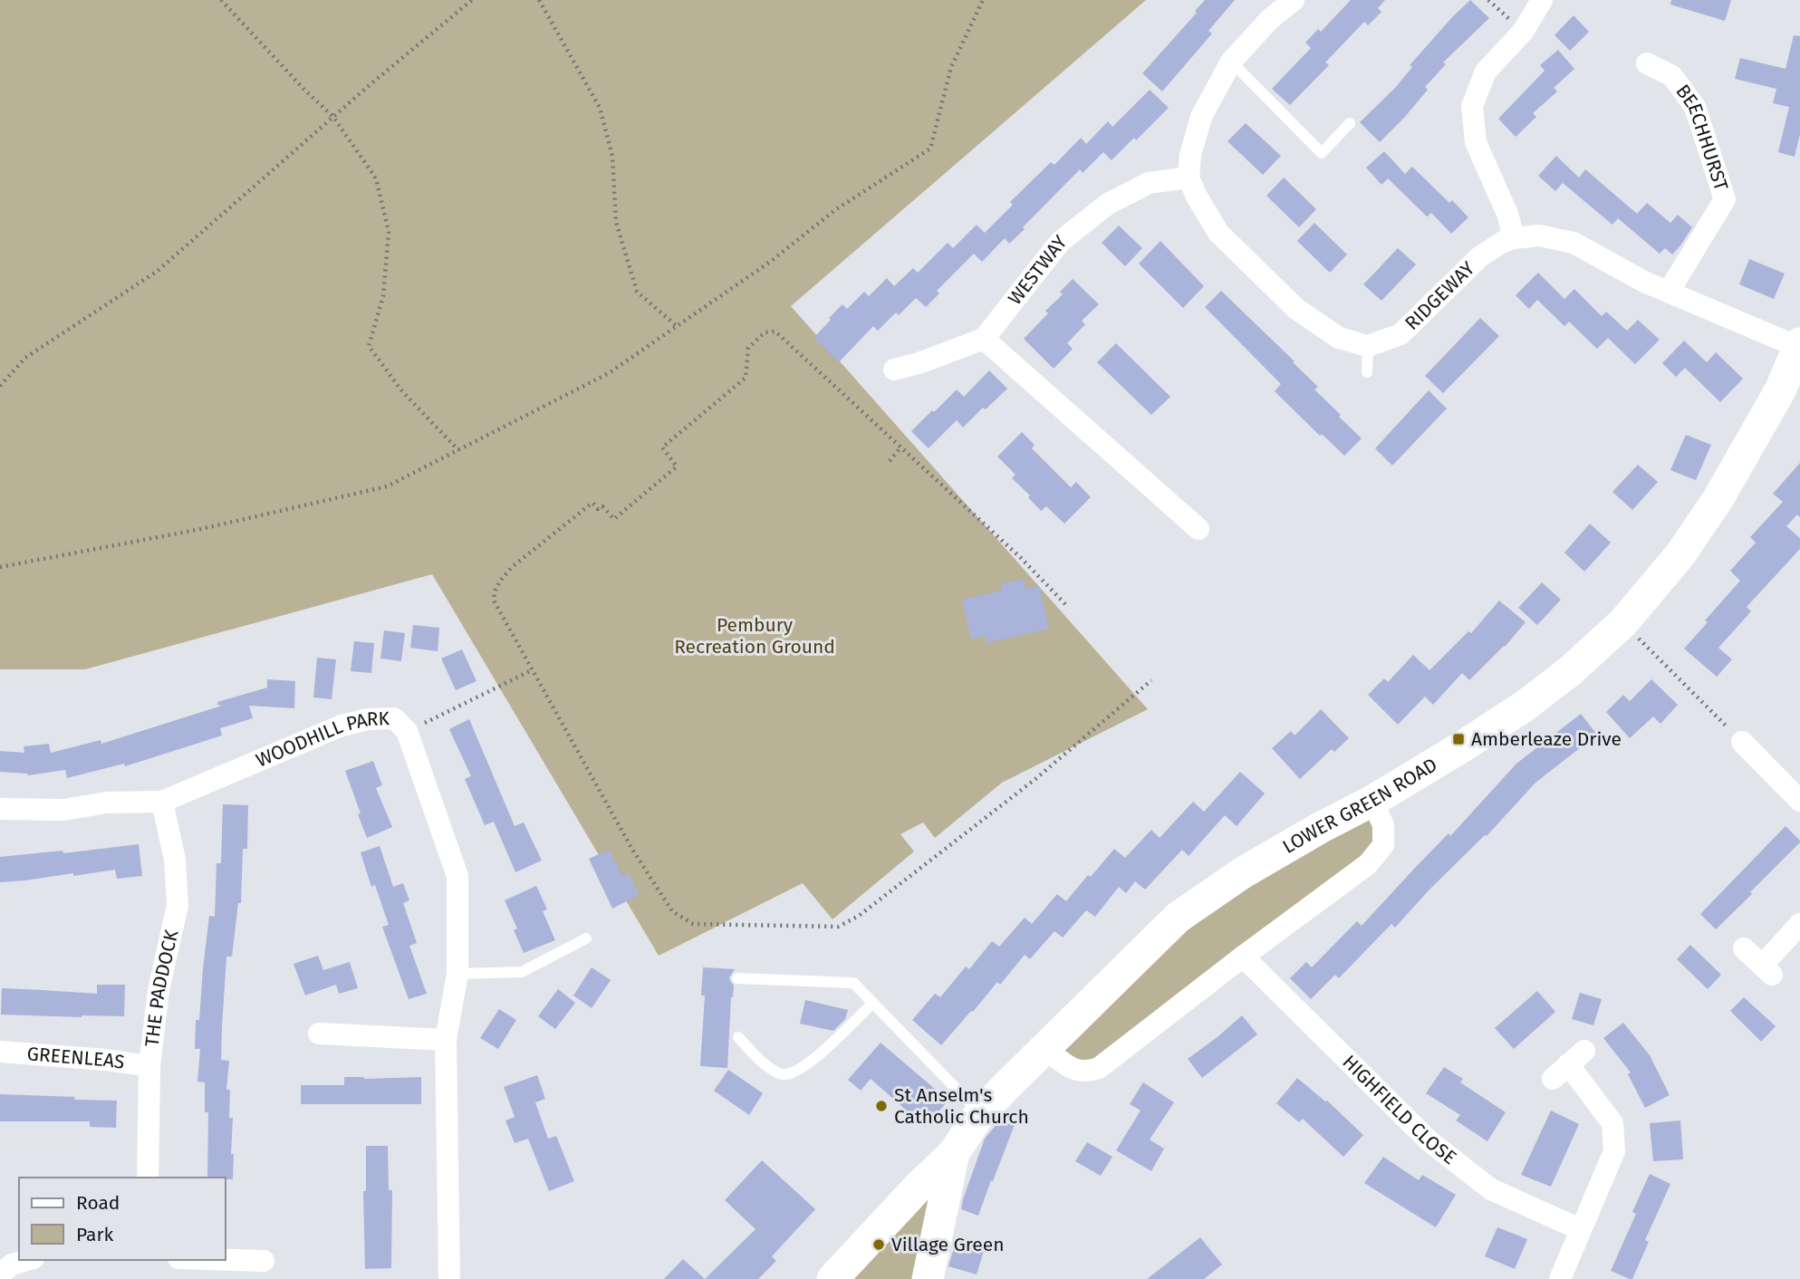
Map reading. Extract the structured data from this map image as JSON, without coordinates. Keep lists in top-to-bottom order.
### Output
{
  "streets": {
    "street": [
      "BEECHHURST",
      "WESTWAY",
      "RIDGEWAY",
      "WOODHILL PARK",
      "LOWER GREEN ROAD",
      "THE PADDOCK",
      "GREENLEAS",
      "HIGHFIELD CLOSE"
    ]
  },
  "crossings": [
    ["BEECHHURST", "RIDGEWAY"],
    ["RIDGEWAY", "LOWER GREEN ROAD"],
    ["WOODHILL PARK", "THE PADDOCK"],
    ["THE PADDOCK", "GREENLEAS"]
  ],
  "parks": ["Pembury Recreation Ground"],
  "places": {
    "transit": ["Amberleaze Drive"],
    "other": ["St Anselm's Catholic Church", "Village Green"]
  },
  "legend": ["Road", "Park"]
}
